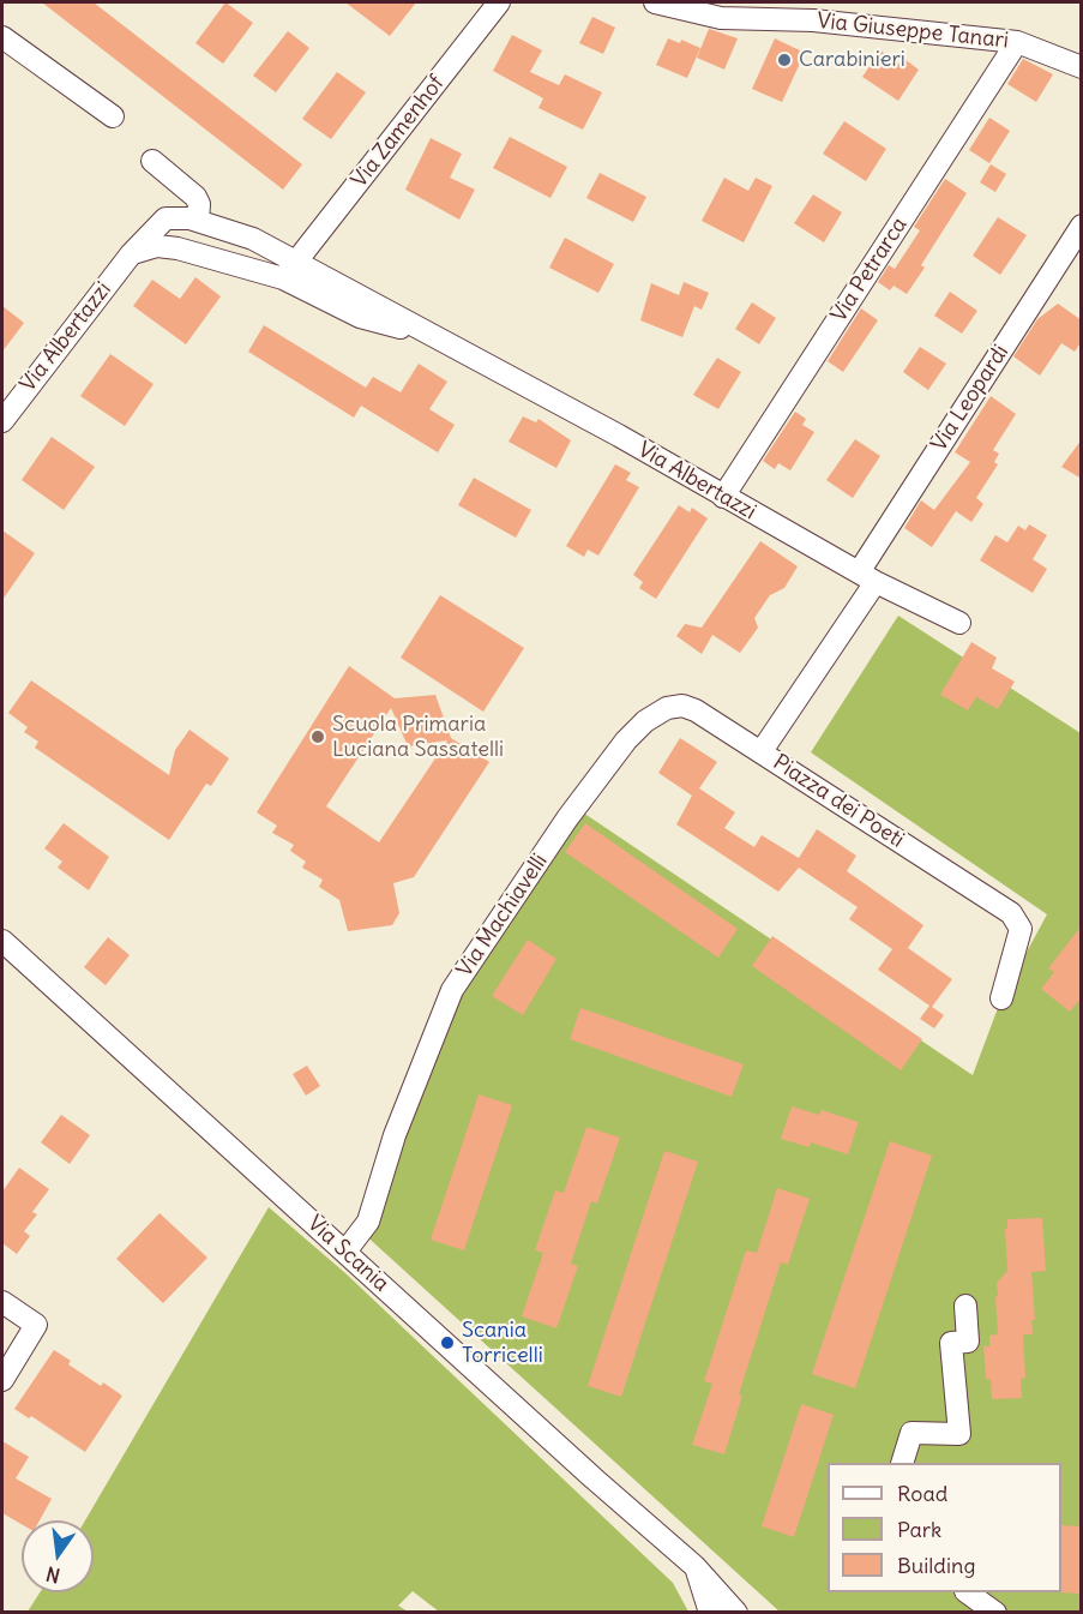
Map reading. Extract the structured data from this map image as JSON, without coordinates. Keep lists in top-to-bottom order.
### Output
{
  "streets": {
    "street": [
      "Via Giuseppe Tanari",
      "Via Zamenhof",
      "Via Petrarca",
      "Via Albertazzi",
      "Via Leopardi",
      "Piazza dei Poeti",
      "Via Machiavelli",
      "Via Scania"
    ]
  },
  "crossings": [
    ["Via Giuseppe Tanari", "Via Petrarca"],
    ["Via Zamenhof", "Via Albertazzi"],
    ["Via Petrarca", "Via Albertazzi"],
    ["Via Albertazzi", "Via Leopardi"],
    ["Via Albertazzi", "Piazza dei Poeti"],
    ["Via Leopardi", "Piazza dei Poeti"],
    ["Piazza dei Poeti", "Via Machiavelli"],
    ["Via Machiavelli", "Via Scania"]
  ],
  "places": ["Carabinieri", "Scuola Primaria Luciana Sassatelli", "Scania Torricelli"],
  "legend": ["Road", "Park", "Building"],
  "north": "bottom"
}
